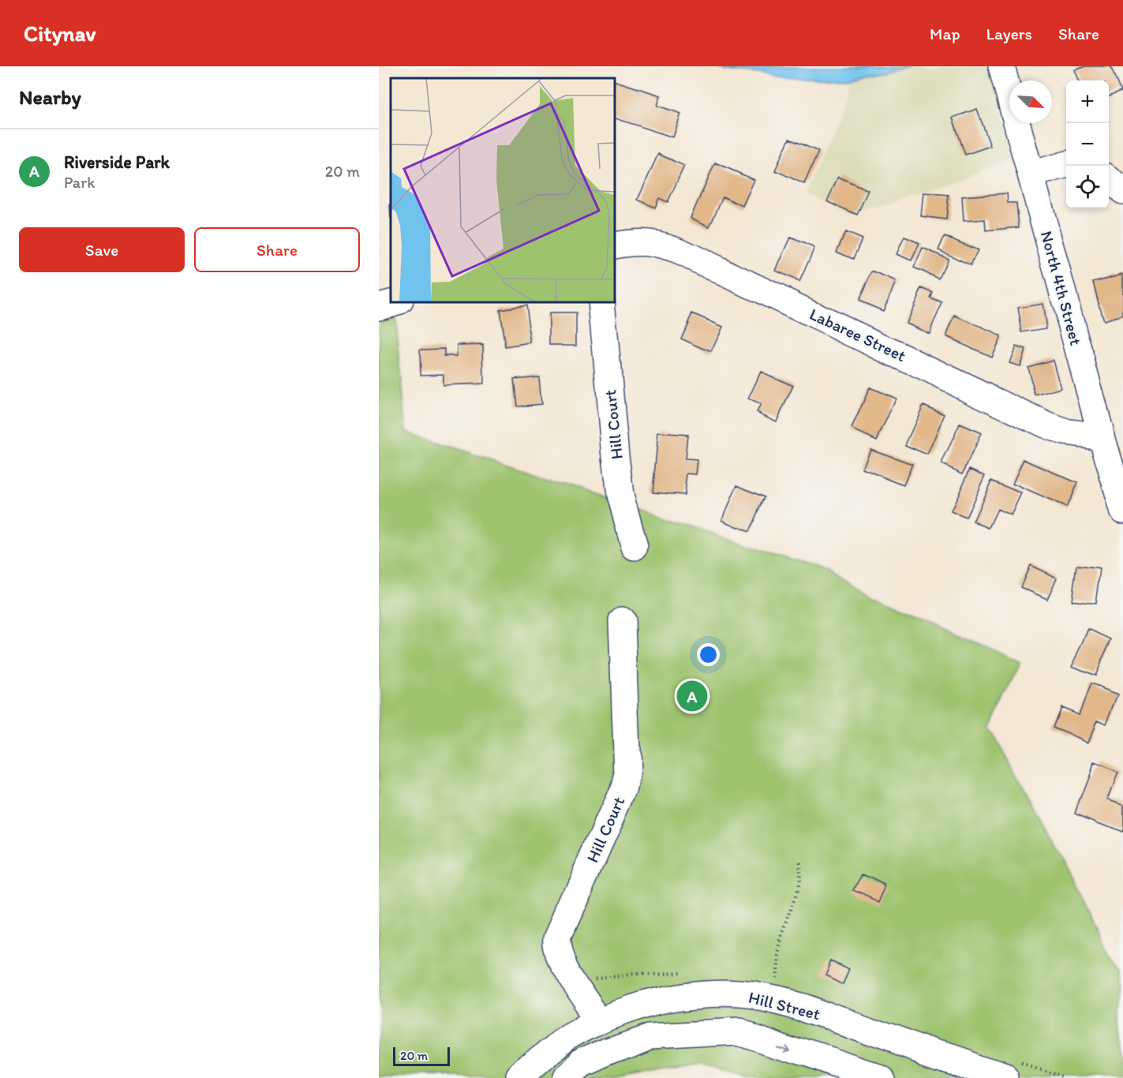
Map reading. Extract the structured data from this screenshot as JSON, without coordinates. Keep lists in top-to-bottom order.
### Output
{
  "streets": {
    "street": [
      "North 4th Street",
      "Labaree Street",
      "Hill Court",
      "Hill Street"
    ]
  },
  "crossings": [
    ["North 4th Street", "Labaree Street"],
    ["Hill Court", "Hill Street"]
  ],
  "scale_bar": "20 m",
  "north": "bottom right",
  "page": {
    "header": "Citynav",
    "nav": ["Map", "Layers", "Share"],
    "heading": "Nearby",
    "map_buttons": ["+", "−"],
    "list": [
      {
        "mark": "A",
        "name": "Riverside Park",
        "note": "Park",
        "value": "20 m"
      }
    ],
    "buttons": ["Save", "Share"],
    "pins": "A",
    "scale": "20 m"
  }
}
